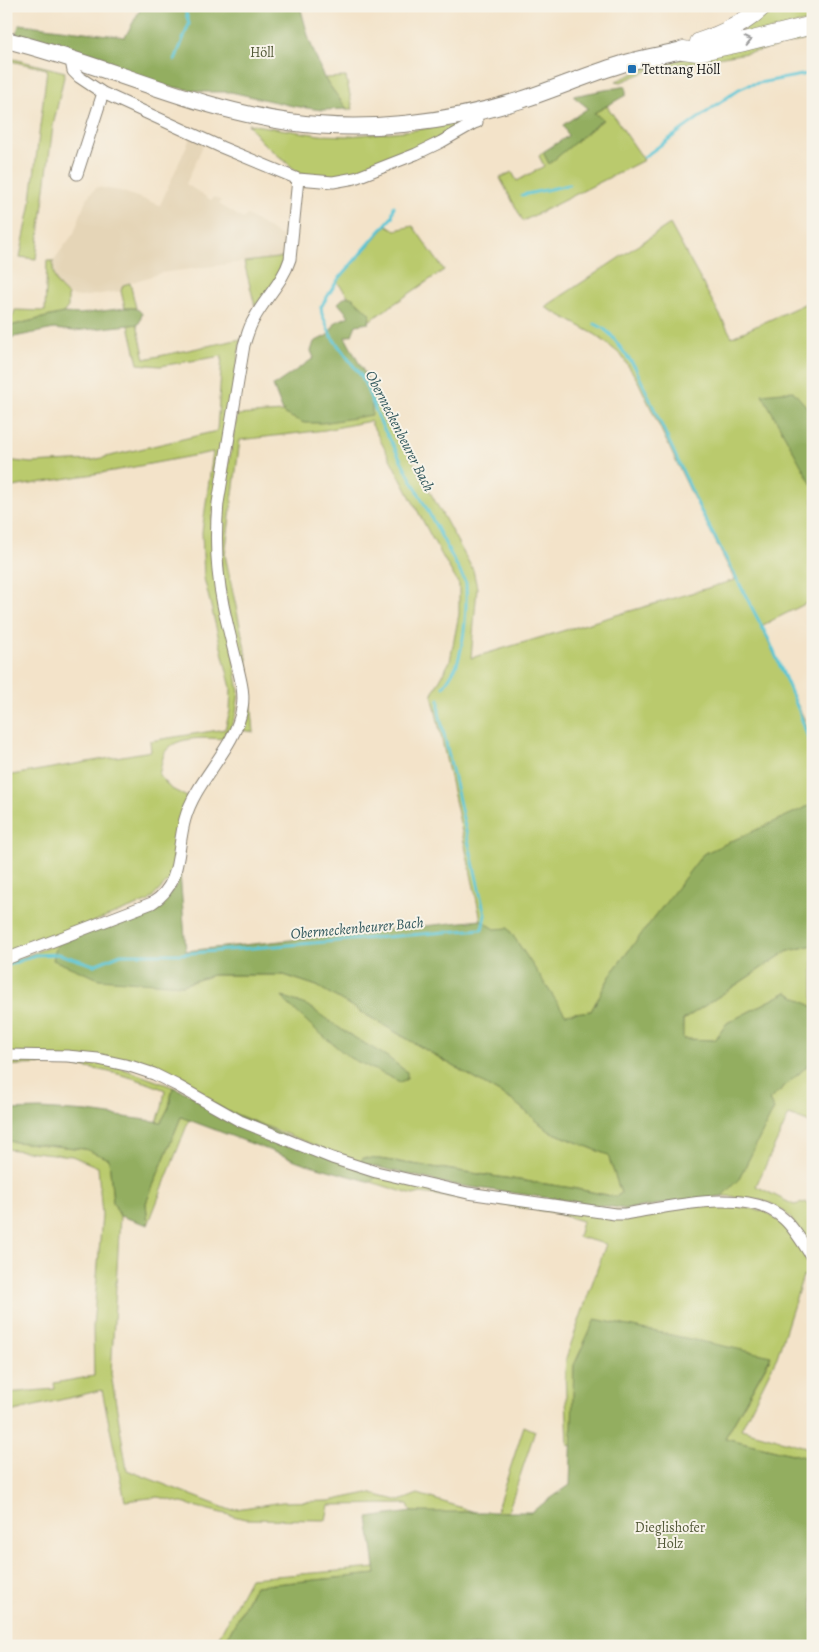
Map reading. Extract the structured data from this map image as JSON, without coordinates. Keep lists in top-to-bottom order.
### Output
{
  "water": ["Obermeckenbeurer Bach"],
  "parks": ["Höll", "Dieglishofer Holz"],
  "places": {
    "transit": ["Tettnang Höll"]
  }
}
